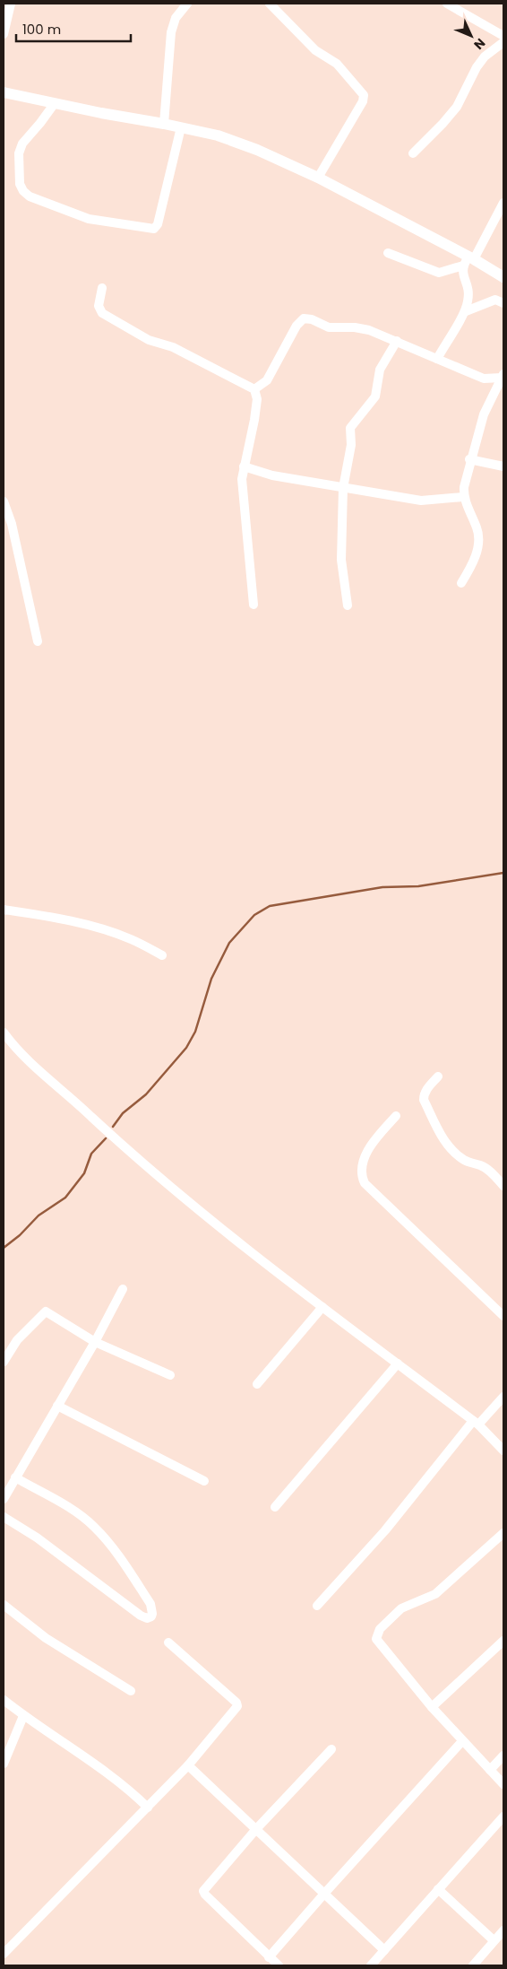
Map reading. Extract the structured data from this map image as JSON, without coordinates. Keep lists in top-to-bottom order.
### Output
{
  "scale_bar": "100 m",
  "north": "bottom right"
}
